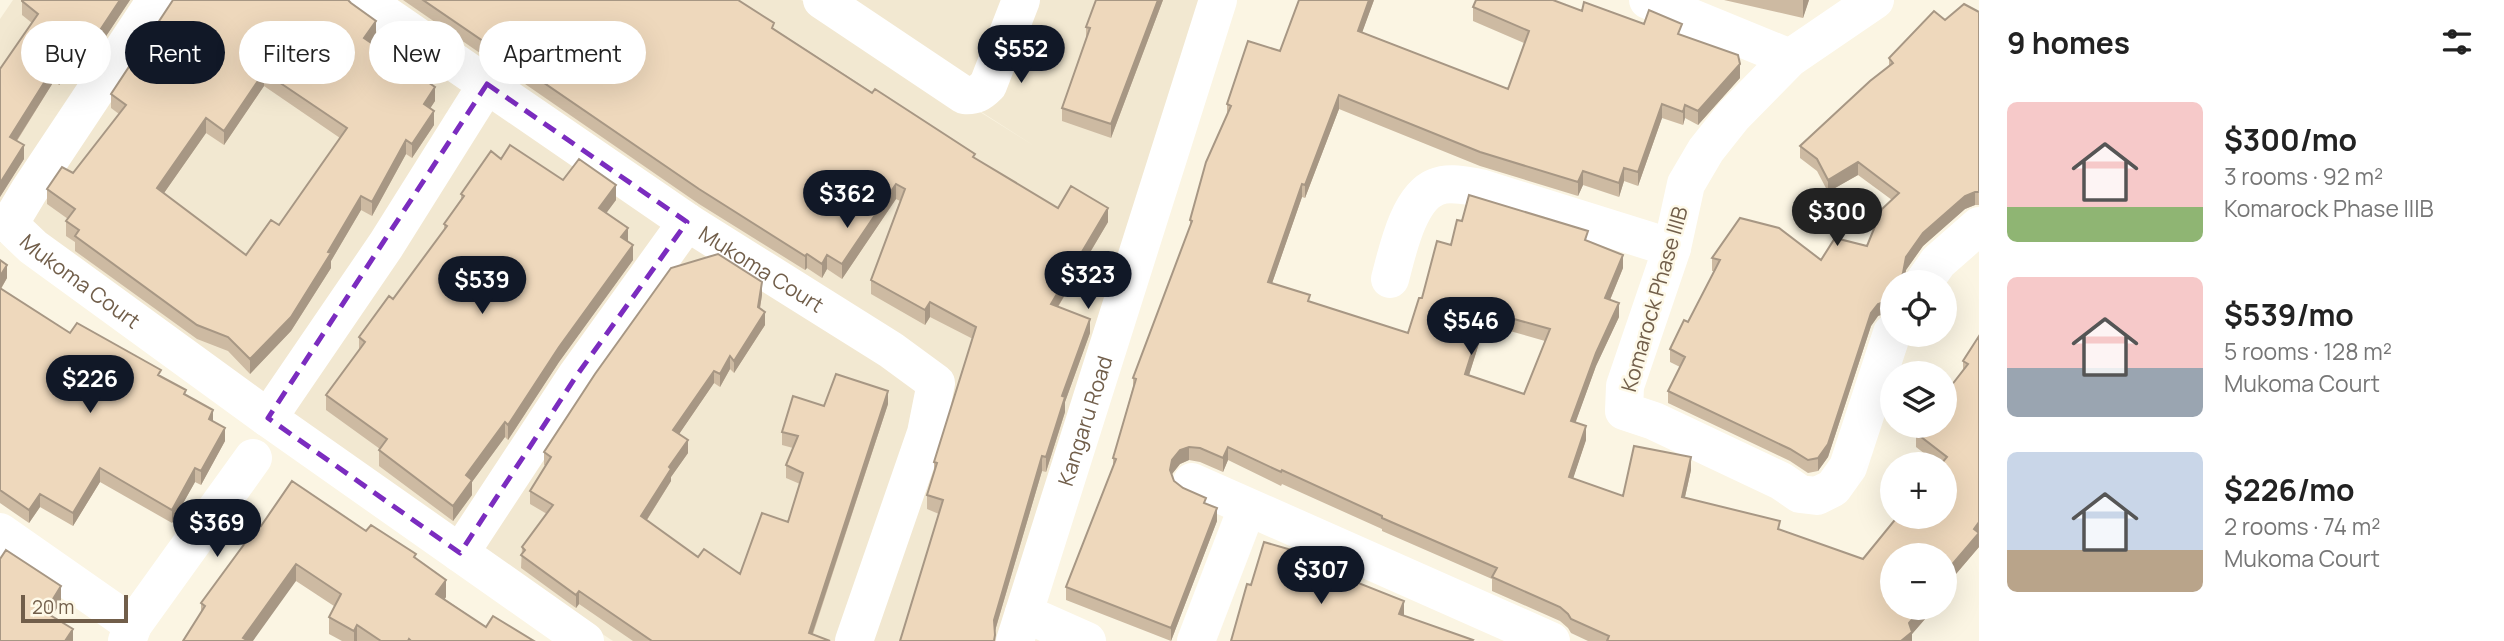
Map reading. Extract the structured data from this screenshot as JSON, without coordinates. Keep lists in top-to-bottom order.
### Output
{
  "streets": {
    "street": ["Mukoma Court", "Komarock Phase IIIB", "Kangaru Road"]
  },
  "scale_bar": "20 m",
  "page": {
    "heading": "9 homes",
    "chip": [
      "Buy",
      "Rent",
      "Filters",
      "New",
      "Apartment"
    ],
    "price": [
      "$552",
      "$362",
      "$300",
      "$323",
      "$539",
      "$546",
      "$226",
      "$369",
      "$307"
    ],
    "list": [
      {
        "name": "$300/mo",
        "note": "3 rooms · 92 m² · Komarock Phase IIIB"
      },
      {
        "name": "$539/mo",
        "note": "5 rooms · 128 m² · Mukoma Court"
      },
      {
        "name": "$226/mo",
        "note": "2 rooms · 74 m² · Mukoma Court"
      }
    ],
    "map_buttons": ["+", "−"],
    "scale": "20 m"
  }
}
